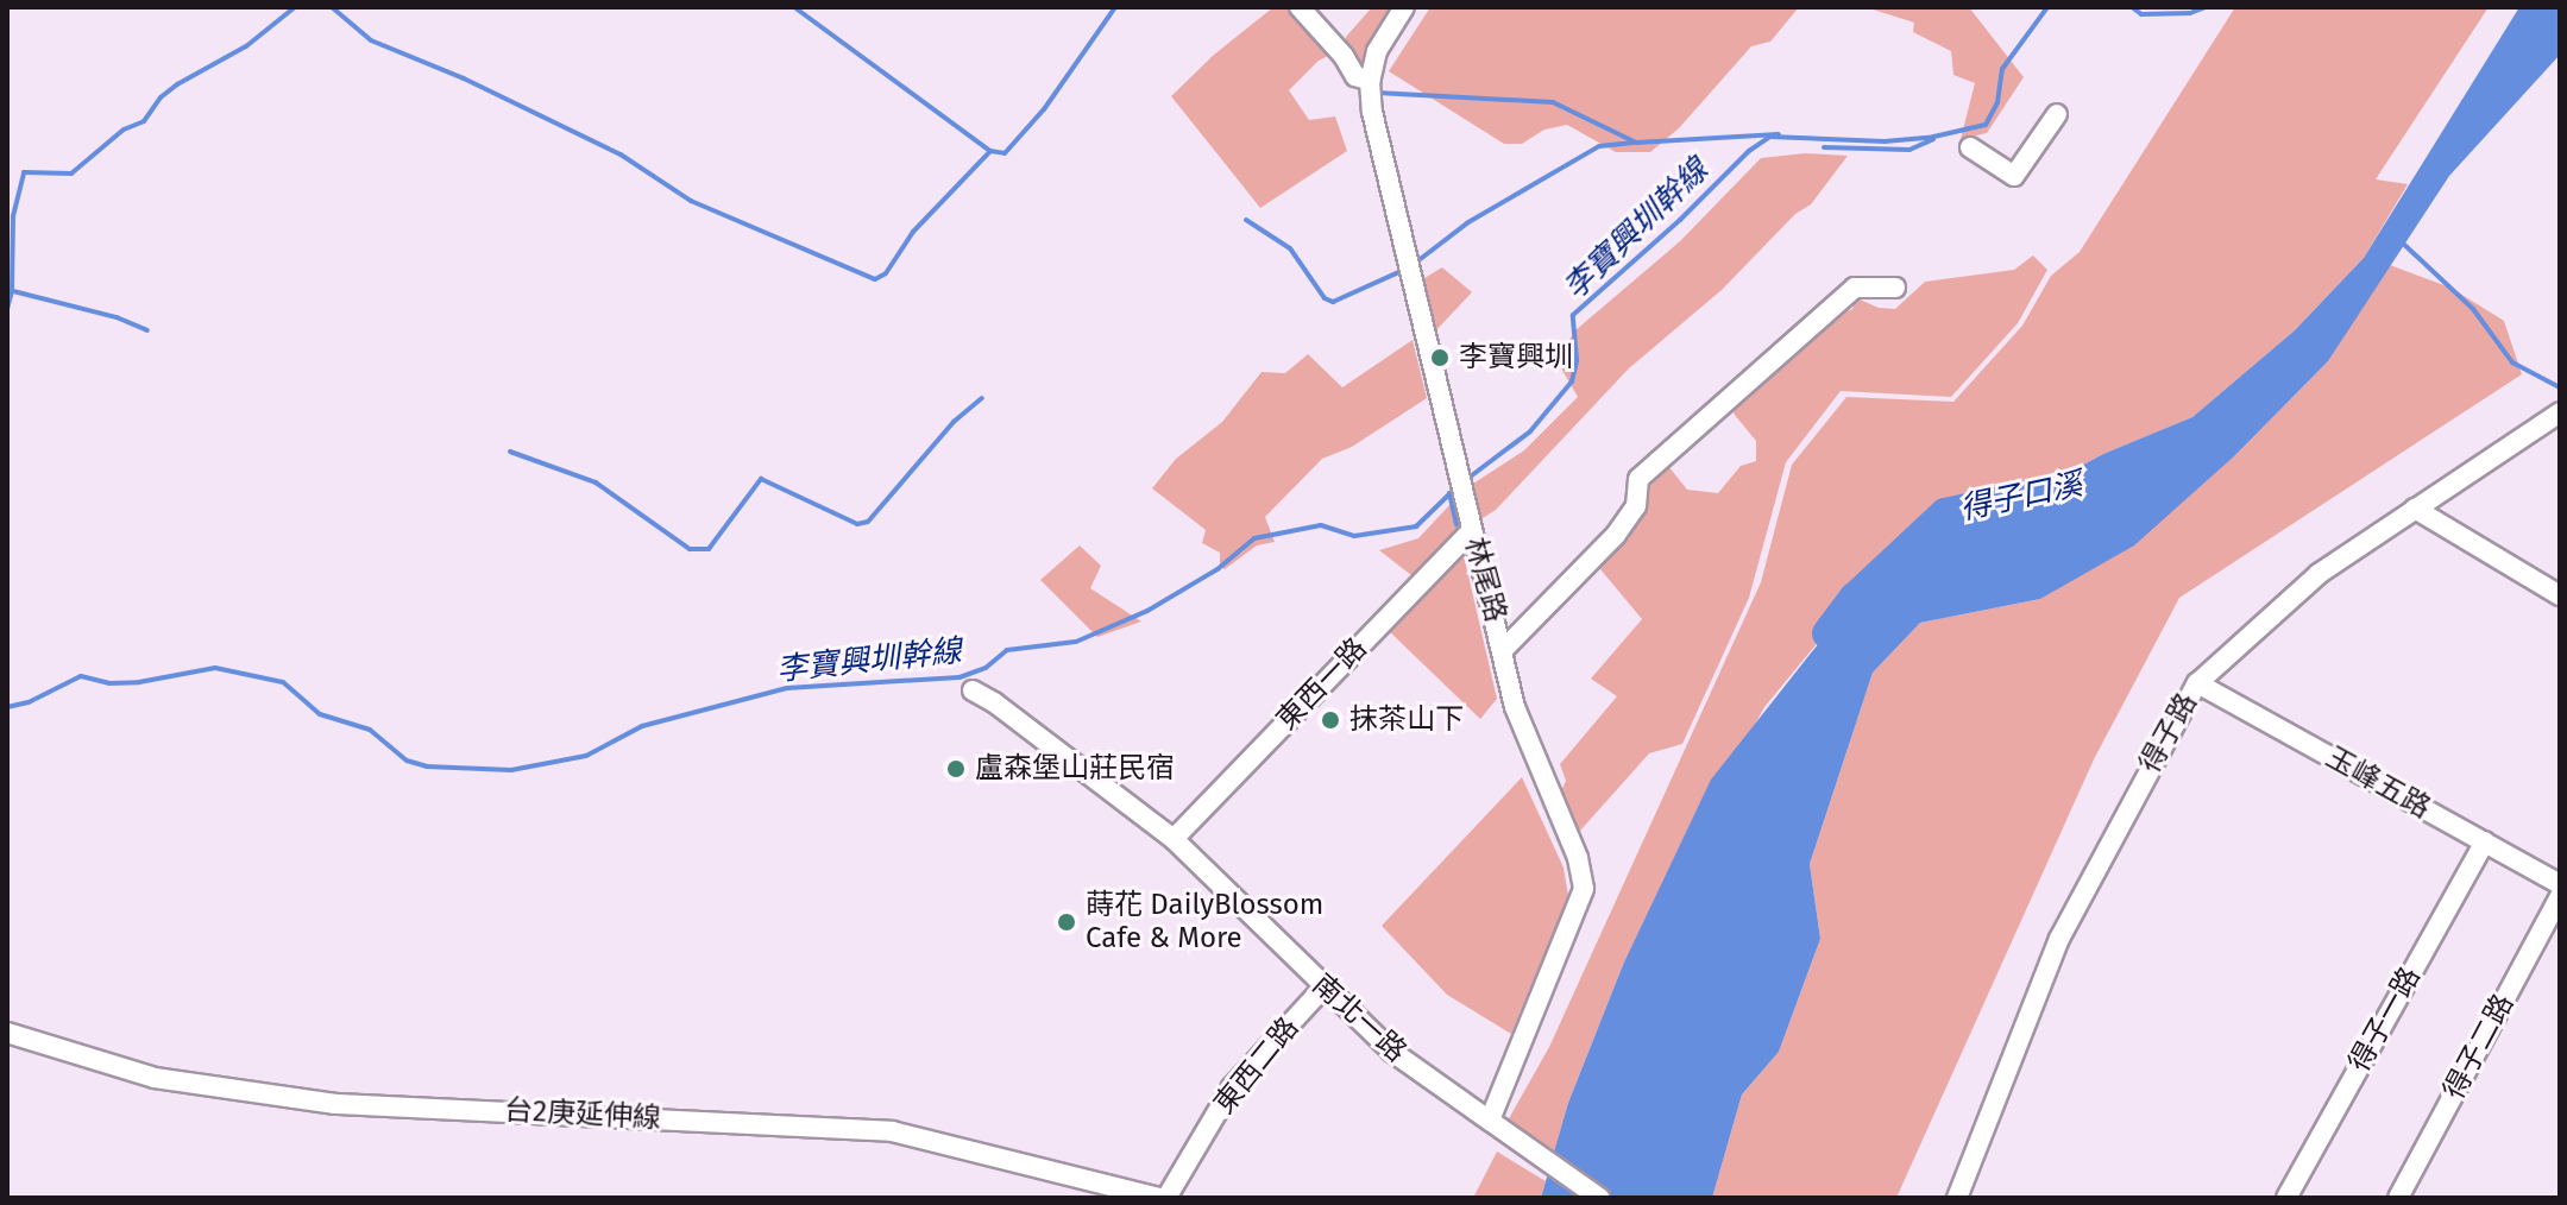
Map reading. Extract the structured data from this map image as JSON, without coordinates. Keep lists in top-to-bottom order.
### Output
{
  "streets": {
    "street": [
      "林尾路",
      "東西一路",
      "得子路",
      "玉峰五路",
      "南北一路",
      "得子一路",
      "得子二路",
      "東西二路",
      "台2庚延伸線"
    ]
  },
  "crossings": [
    ["林尾路", "東西一路"],
    ["林尾路", "南北一路"],
    ["東西一路", "南北一路"],
    ["得子路", "玉峰五路"],
    ["玉峰五路", "得子一路"],
    ["南北一路", "東西二路"]
  ],
  "water": ["李寶興圳幹線", "得子口溪"],
  "places": [
    "李寶興圳",
    "抹茶山下",
    "盧森堡山莊民宿",
    "蒔花 DailyBlossom Cafe & More"
  ]
}
